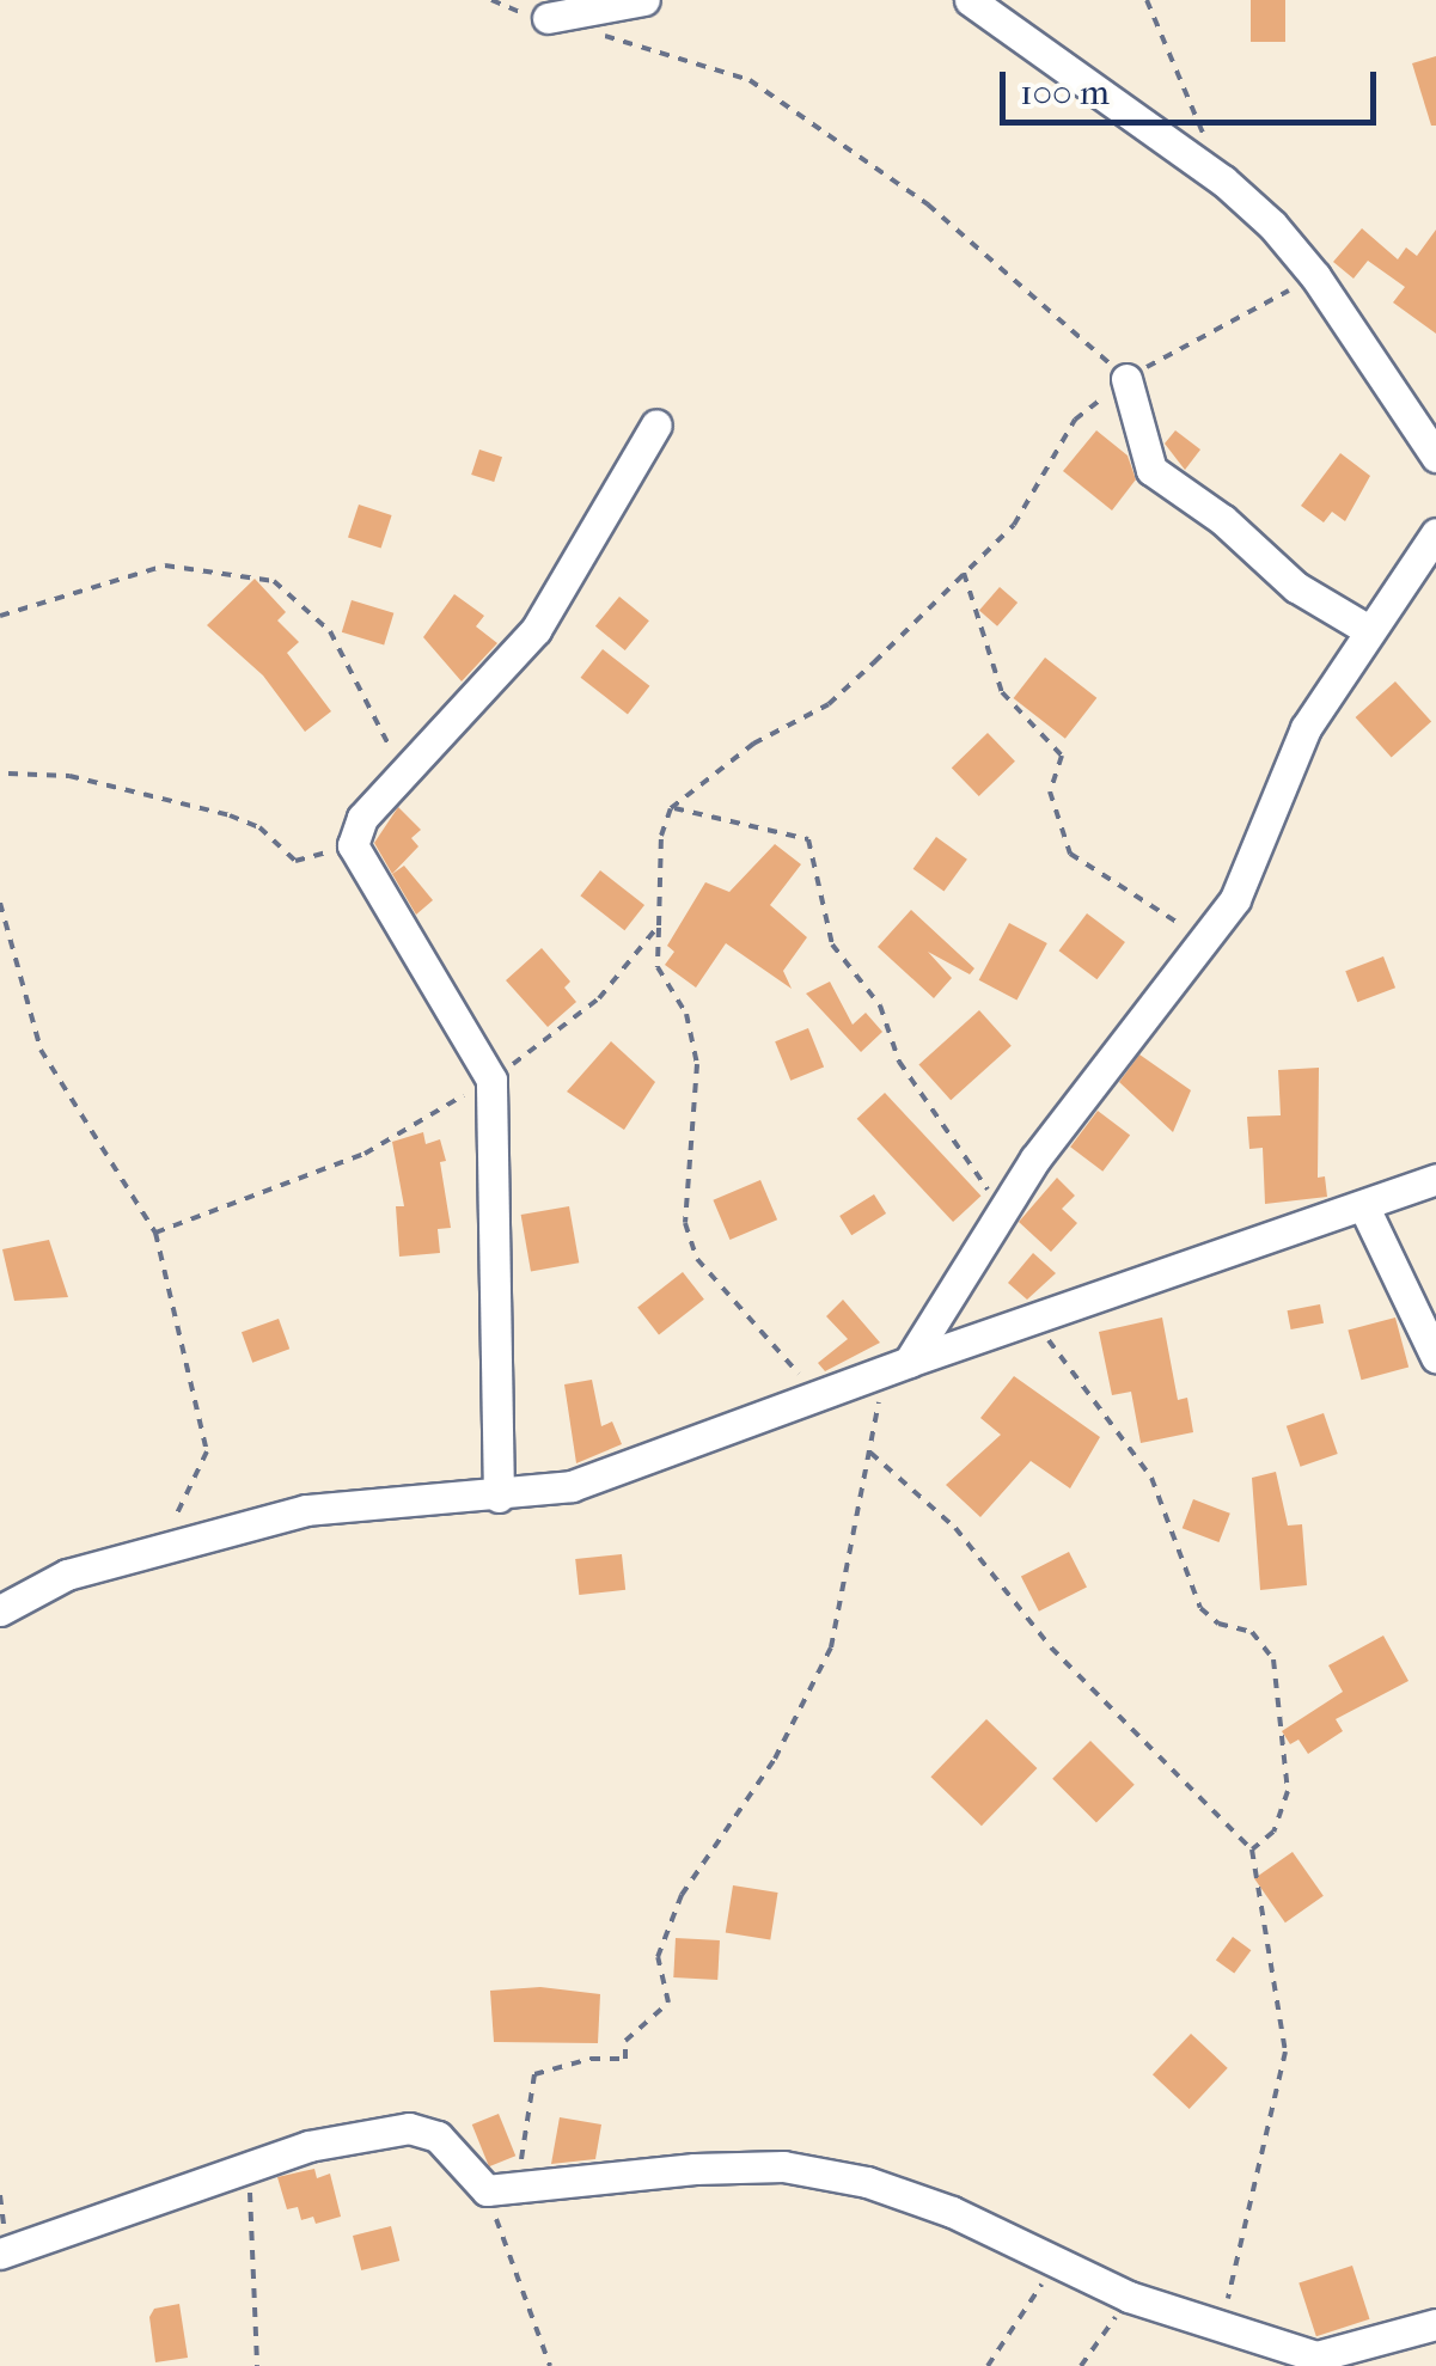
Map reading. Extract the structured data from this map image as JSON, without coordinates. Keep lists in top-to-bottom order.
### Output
{
  "scale_bar": "100 m"
}
